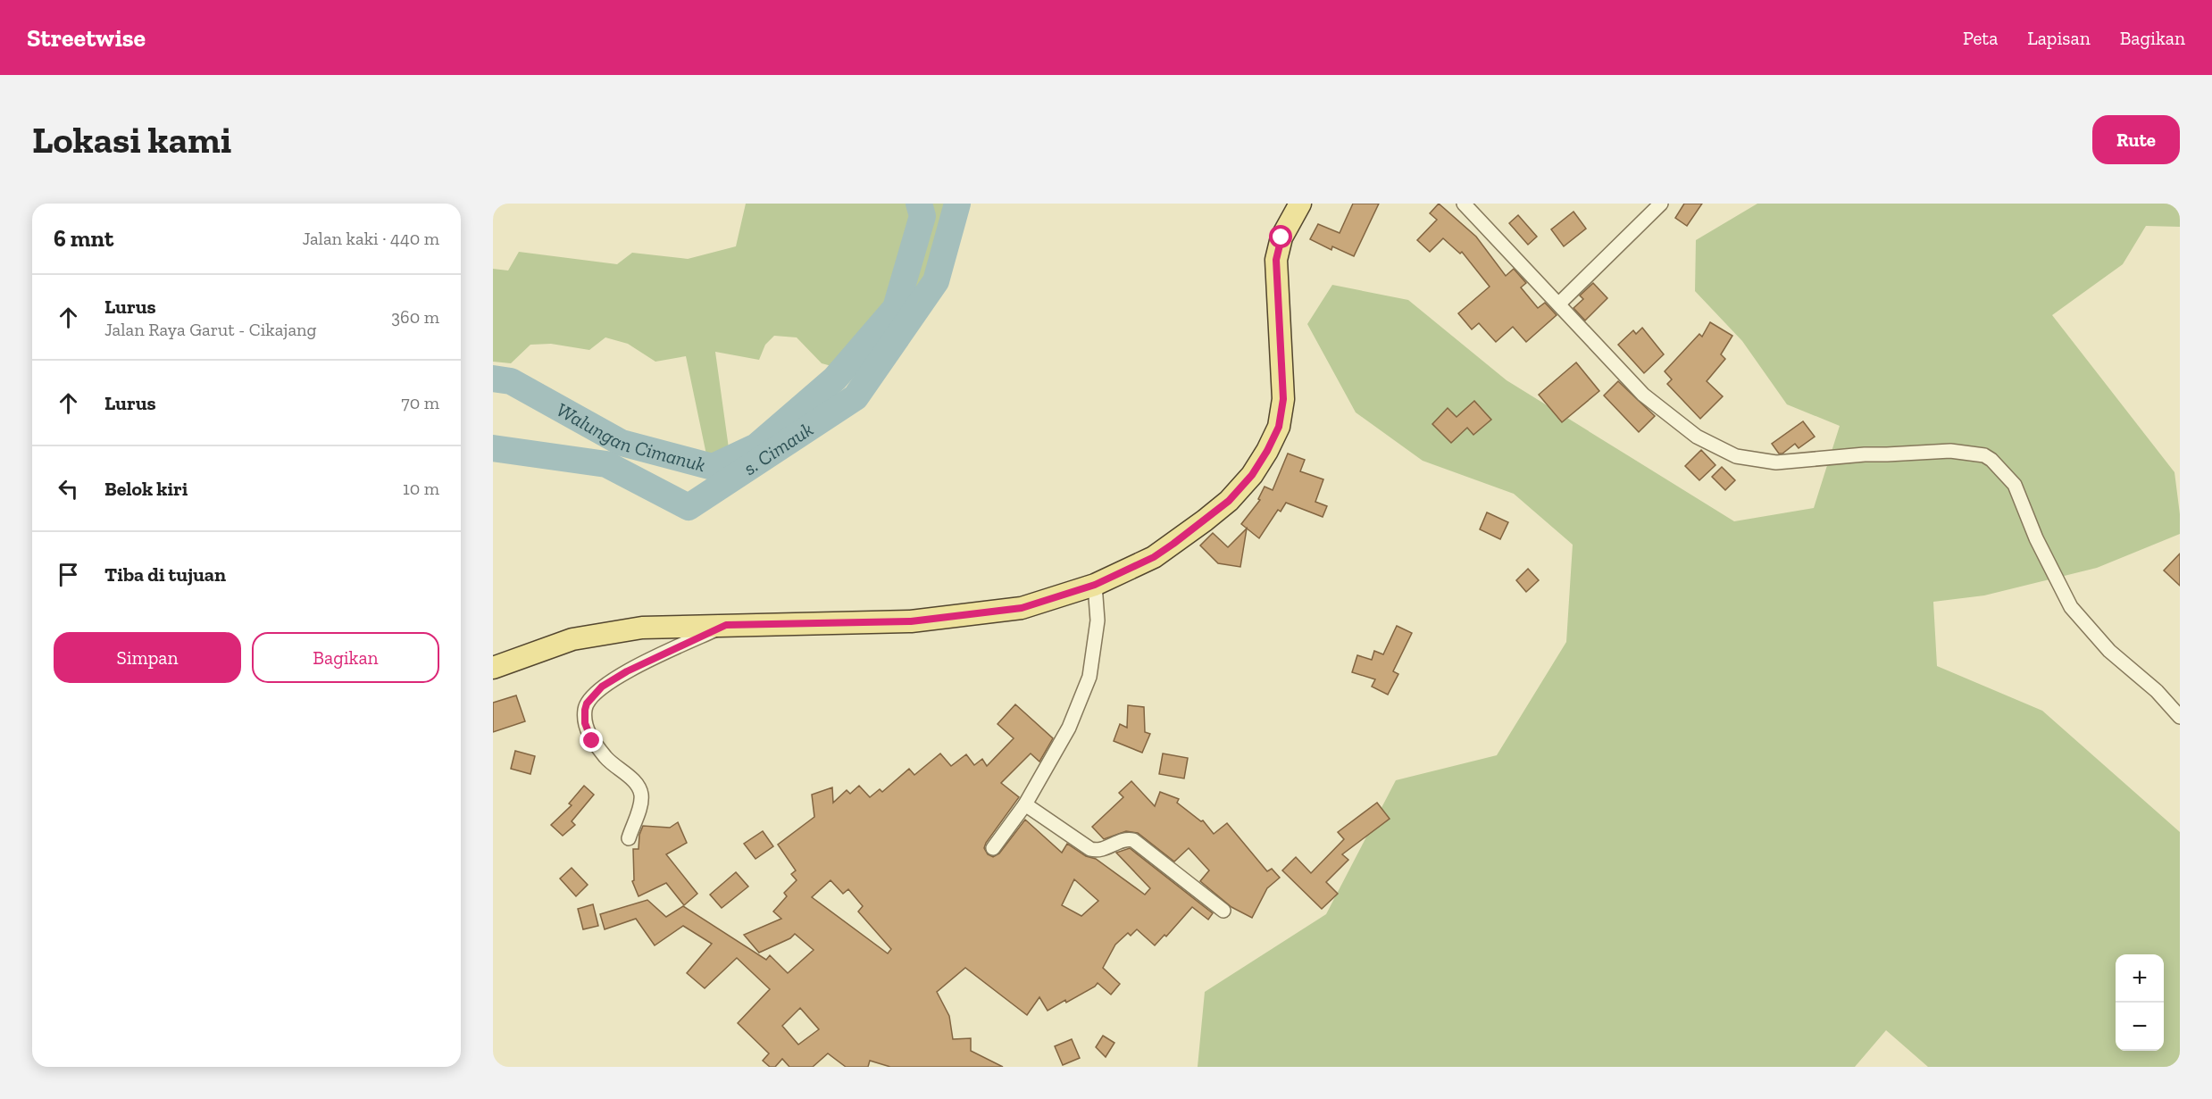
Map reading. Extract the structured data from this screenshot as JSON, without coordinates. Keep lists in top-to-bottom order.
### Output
{
  "water": ["Walungan Cimanuk", "s. Cimauk"],
  "page": {
    "header": "Streetwise",
    "nav": ["Peta", "Lapisan", "Bagikan"],
    "buttons": [
      "Rute",
      ["Simpan", "Bagikan"]
    ],
    "title": "Lokasi kami",
    "heading": ["6 mnt", "Jalan kaki · 440 m"],
    "list": [
      ["Lurus", "Jalan Raya Garut - Cikajang", "360 m"],
      ["Lurus", "70 m"],
      ["Belok kiri", "10 m"],
      "Tiba di tujuan"
    ],
    "map_buttons": ["+", "−"]
  }
}
